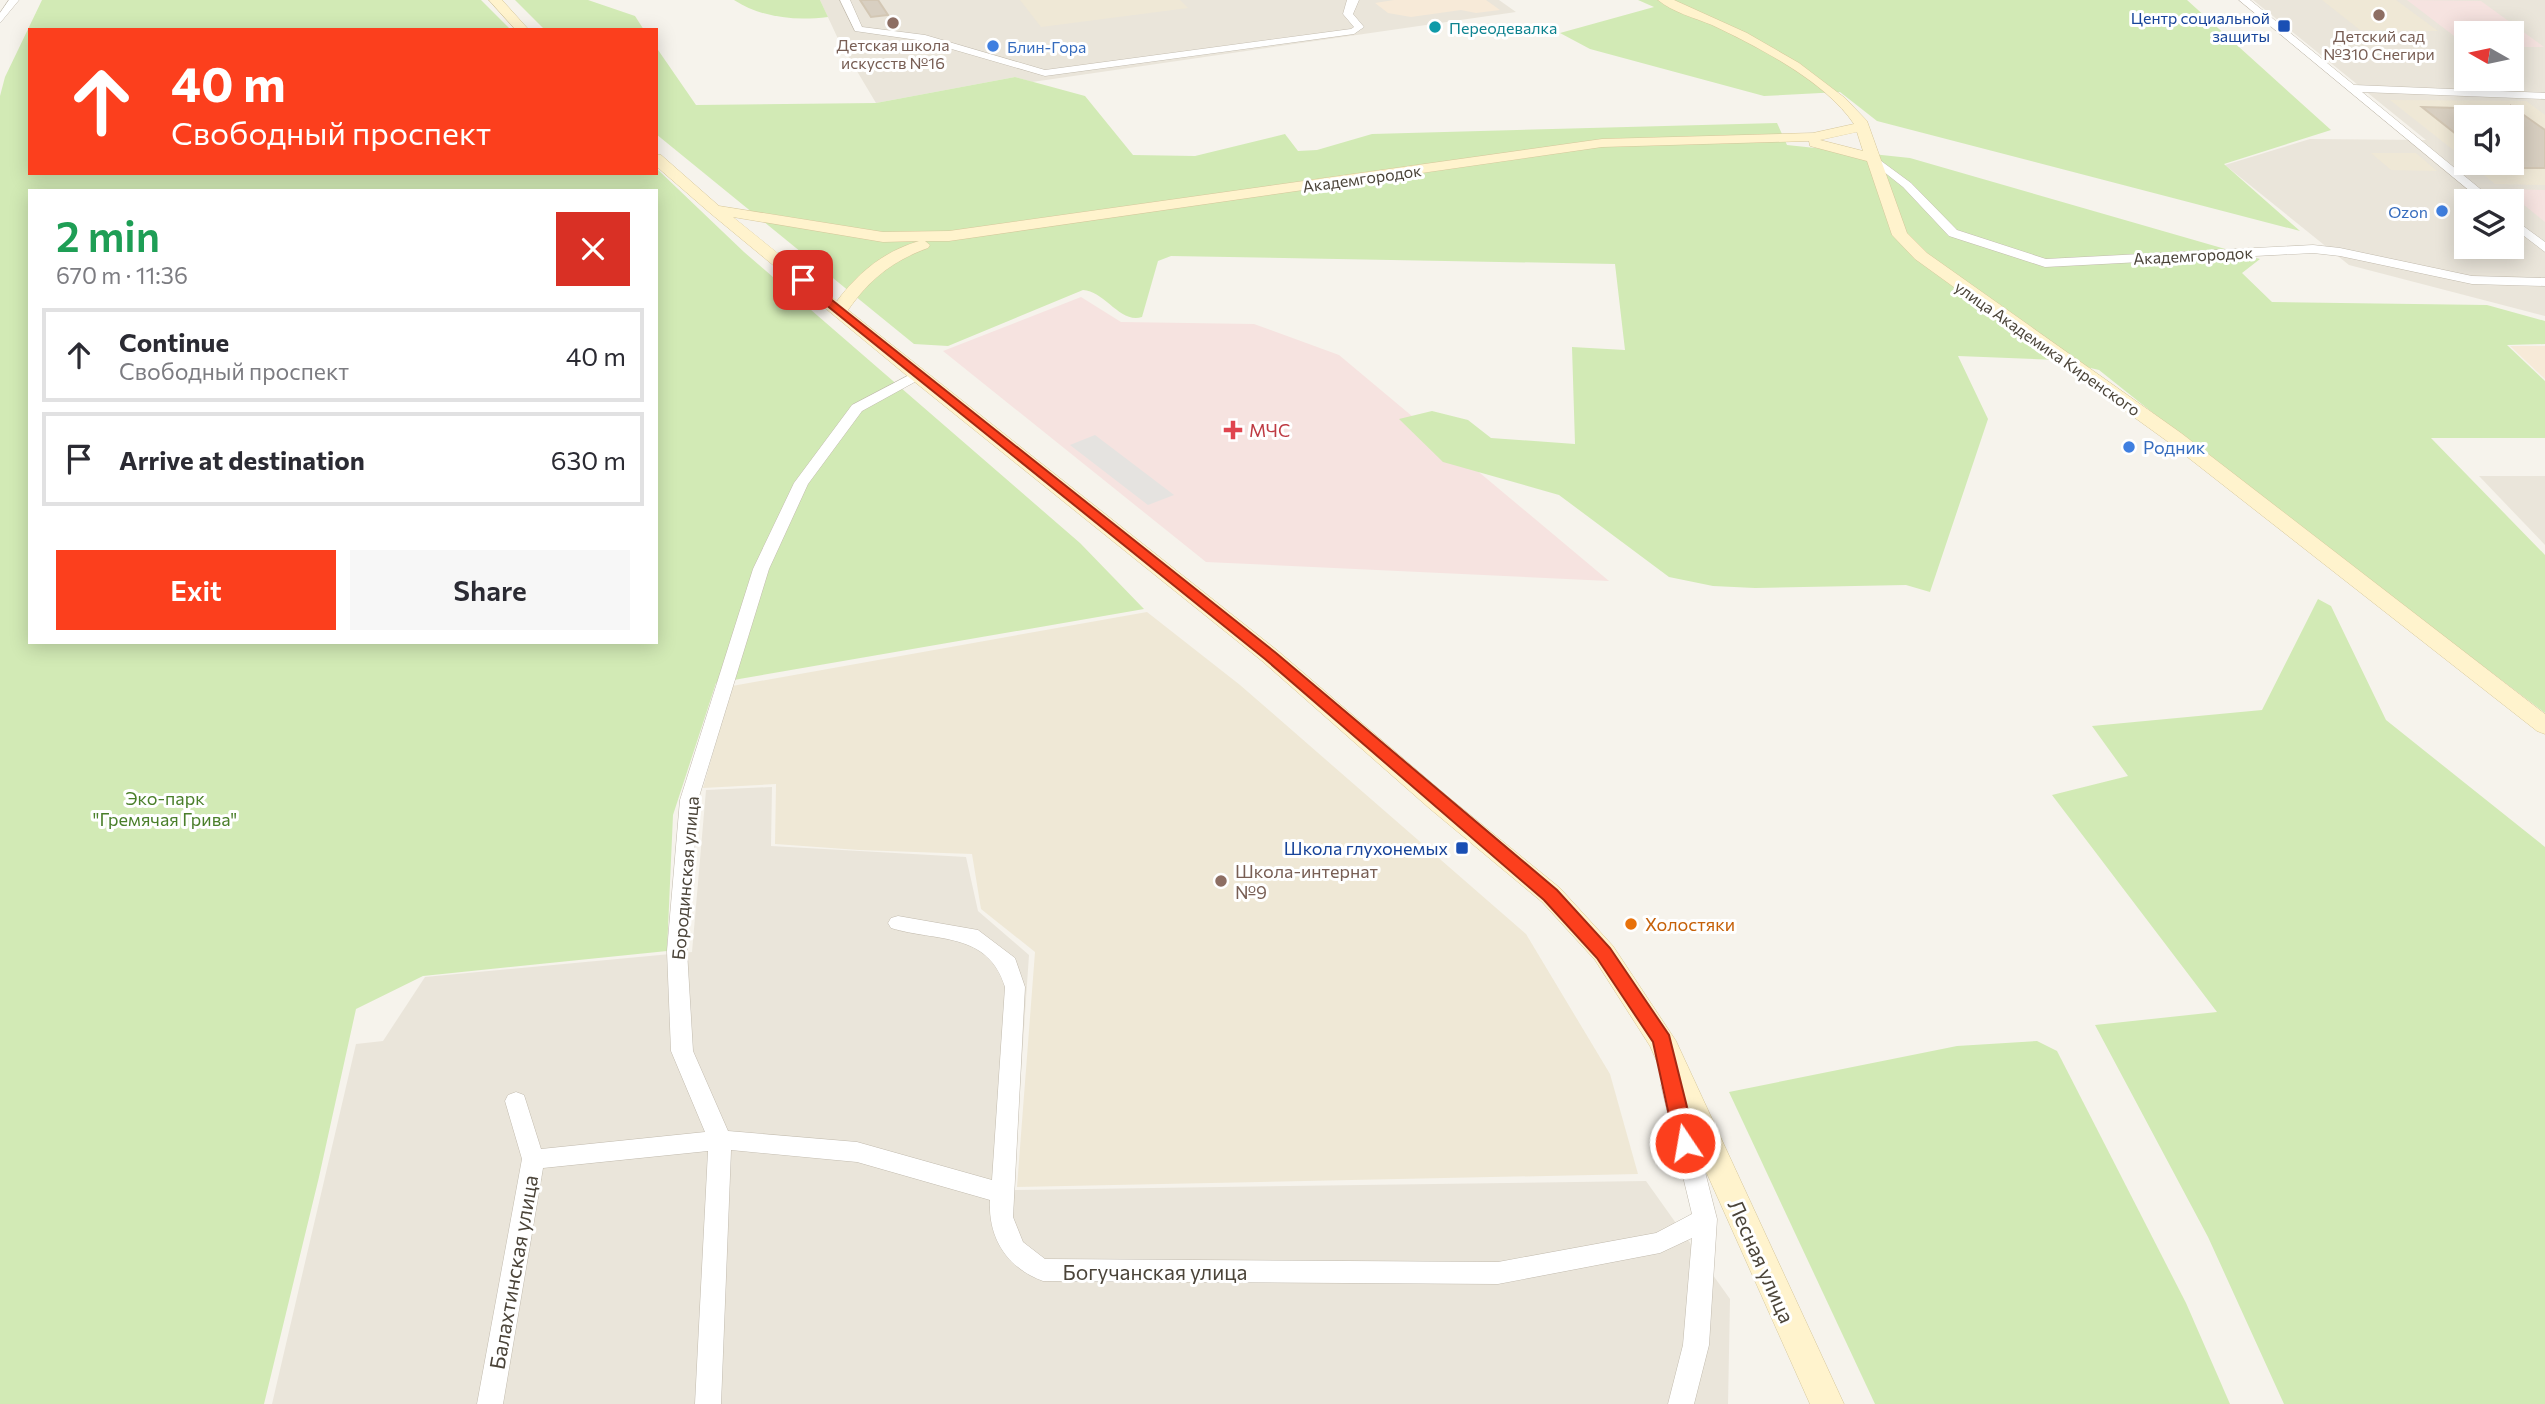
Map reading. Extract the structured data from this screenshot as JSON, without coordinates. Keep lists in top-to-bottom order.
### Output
{
  "streets": {
    "main road": ["Академгородок", "улица Академика Киренского", "Лесная улица"],
    "street": ["Бородинская улица", "Богучанская улица", "Балахтинская улица"]
  },
  "crossings": [
    ["Академгородок", "улица Академика Киренского"]
  ],
  "parks": ["Эко-парк \"Гремячая Грива\""],
  "places": {
    "other": [
      "Детский сад №310 Снегири",
      "Детская школа искусств №16",
      "Переодевалка",
      "Блин-Гора",
      "Ozon",
      "Родник",
      "Школа-интернат №9",
      "Холостяки"
    ],
    "transit": ["Центр социальной защиты", "Школа глухонемых"],
    "health": ["МЧС"]
  },
  "north": "left",
  "page": {
    "turn": ["40 m", "Свободный проспект"],
    "heading": ["2 min", "670 m · 11:36"],
    "list": [
      {
        "name": "Continue",
        "note": "Свободный проспект",
        "value": "40 m"
      },
      {
        "name": "Arrive at destination",
        "value": "630 m"
      }
    ],
    "buttons": ["Exit", "Share"]
  }
}
